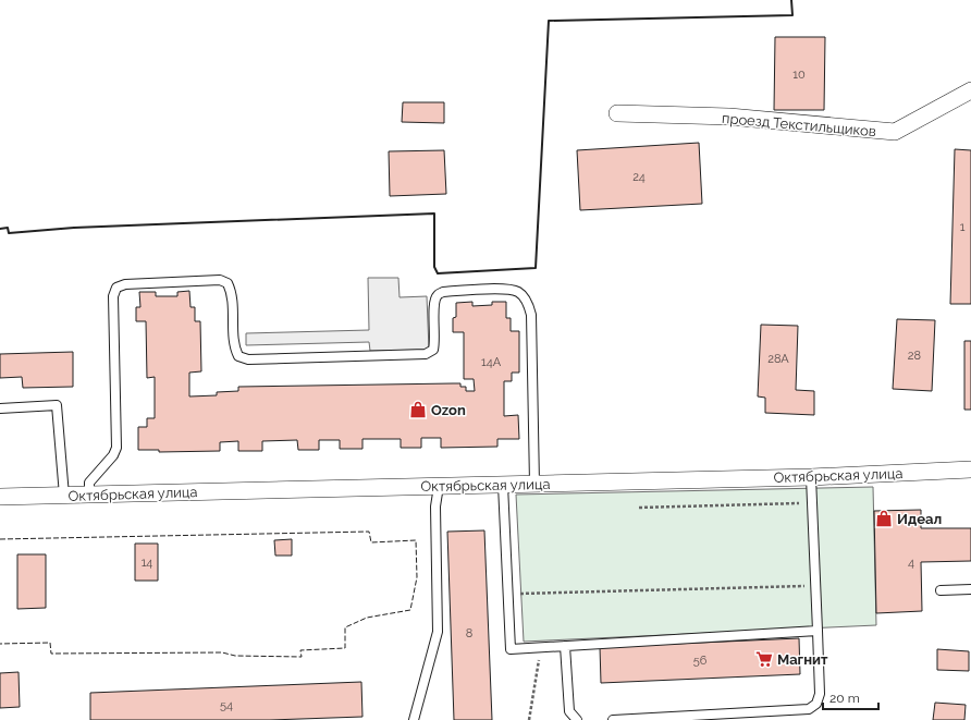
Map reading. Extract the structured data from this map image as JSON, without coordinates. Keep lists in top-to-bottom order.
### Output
{
  "streets": {
    "street": ["проезд Текстильщиков", "Октябрьская улица"]
  },
  "places": {
    "shop": ["Ozon", "Идеал"],
    "supermarket": ["Магнит"]
  },
  "house_numbers": [
    "10",
    "24",
    "1",
    "28",
    "28А",
    "14А",
    "14",
    "4",
    "8",
    "56",
    "54"
  ],
  "scale_bar": "20 m"
}
